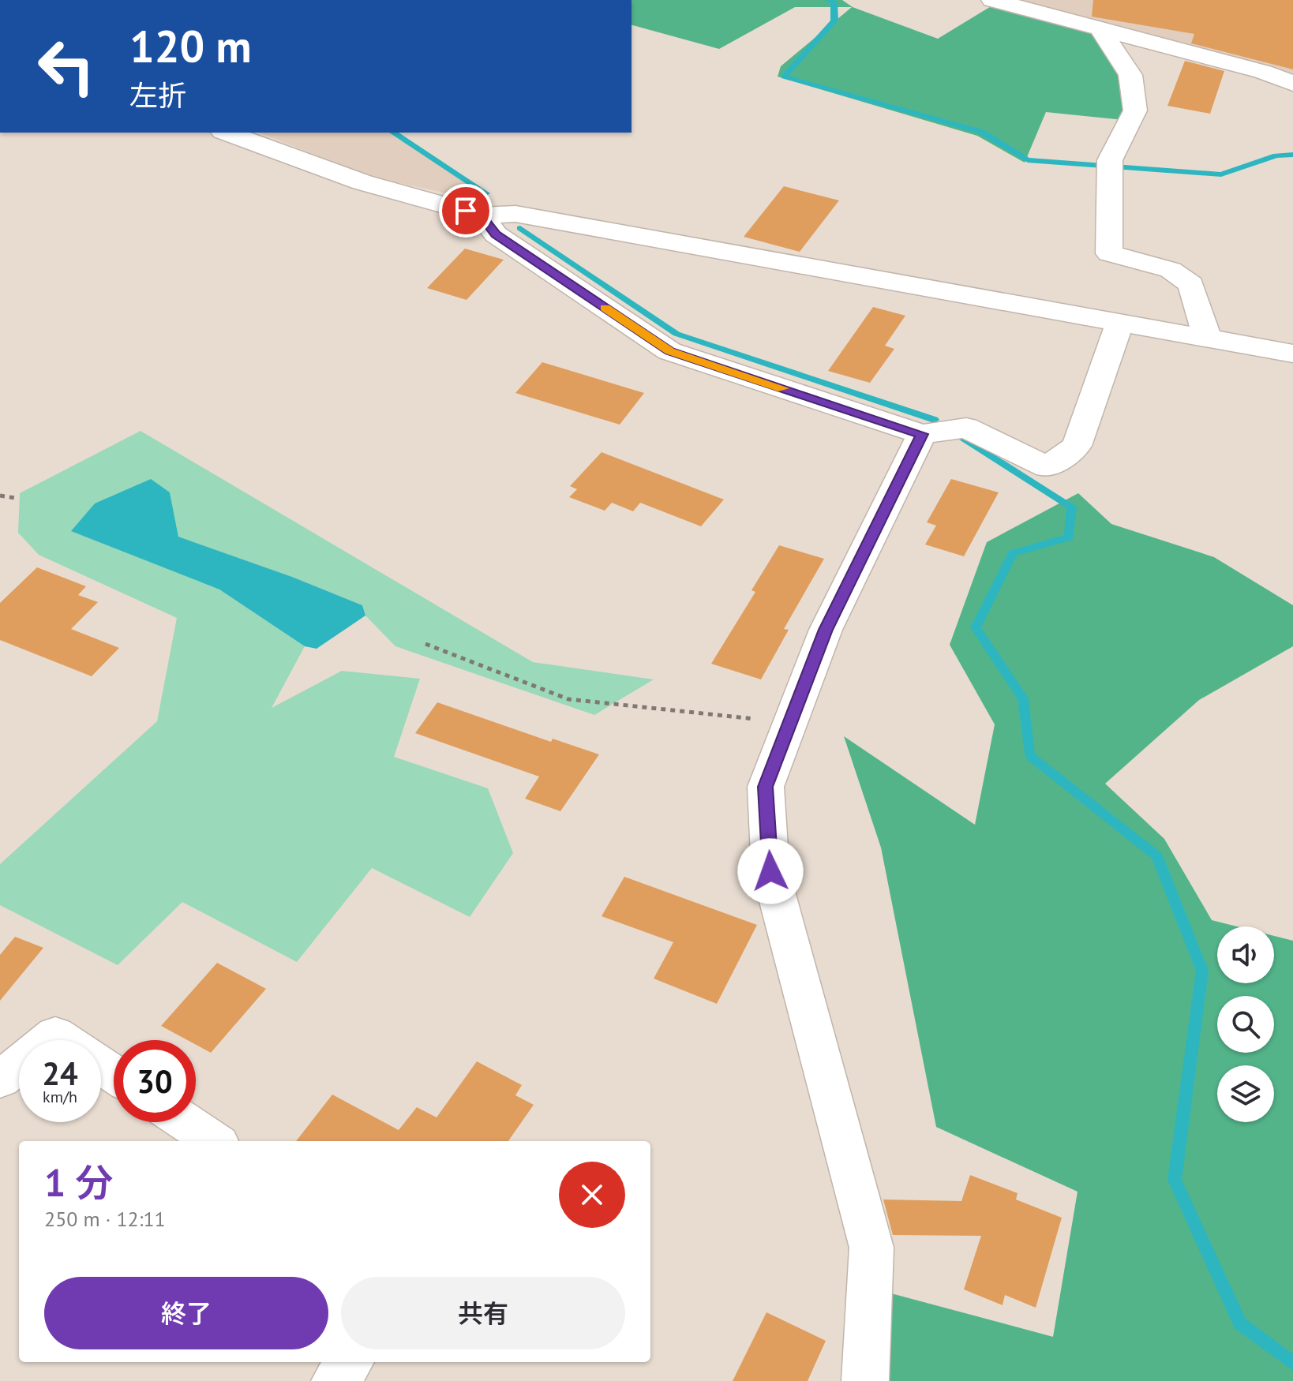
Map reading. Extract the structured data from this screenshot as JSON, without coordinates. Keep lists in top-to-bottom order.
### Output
{
  "page": {
    "turn": ["120 m", "左折"],
    "speed": "24 km/h",
    "limit": "30",
    "heading": ["1 分", "250 m · 12:11"],
    "buttons": ["終了", "共有"]
  }
}
